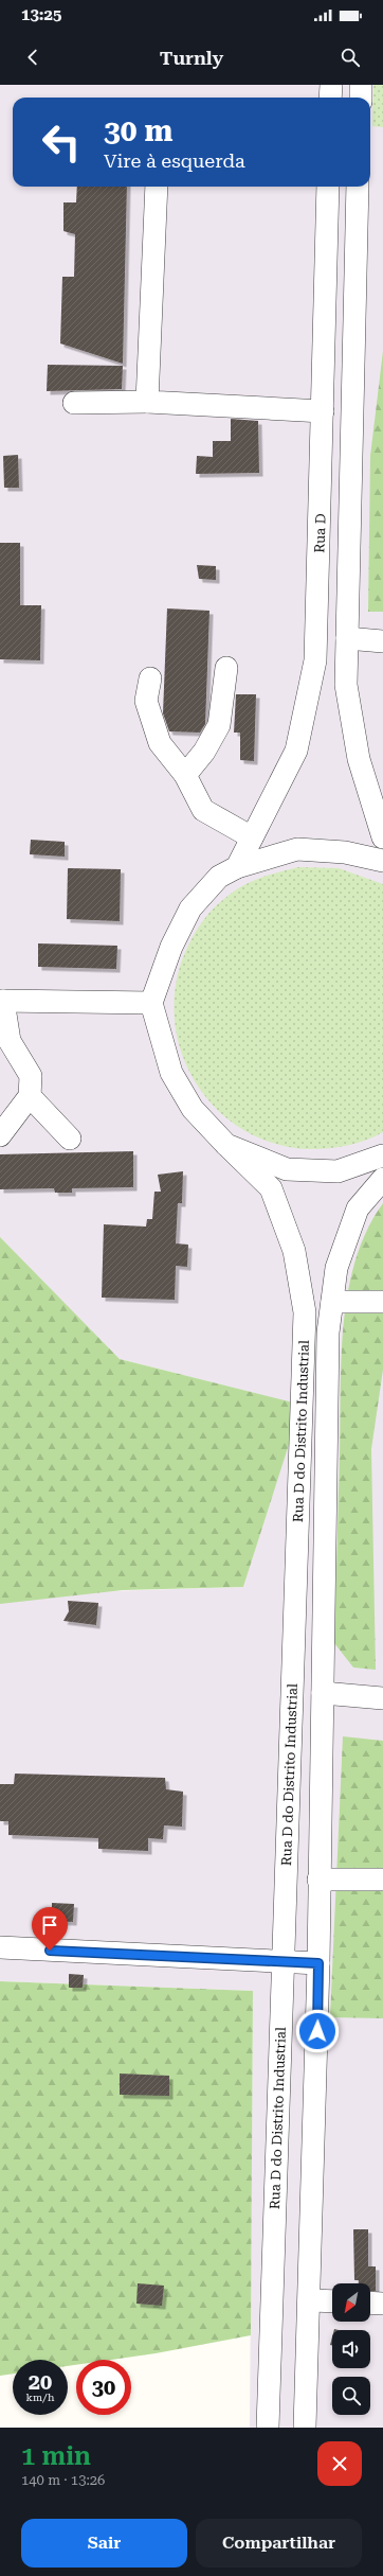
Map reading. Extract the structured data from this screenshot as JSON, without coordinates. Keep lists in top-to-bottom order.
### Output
{
  "streets": {
    "street": ["Rua D", "Rua D do Distrito Industrial"]
  },
  "north": "bottom left",
  "page": {
    "status": "13:25",
    "header": "Turnly",
    "turn": ["30 m", "Vire à esquerda"],
    "speed": "20 km/h",
    "limit": "30",
    "heading": ["1 min", "140 m · 13:26"],
    "buttons": ["Sair", "Compartilhar"]
  }
}
